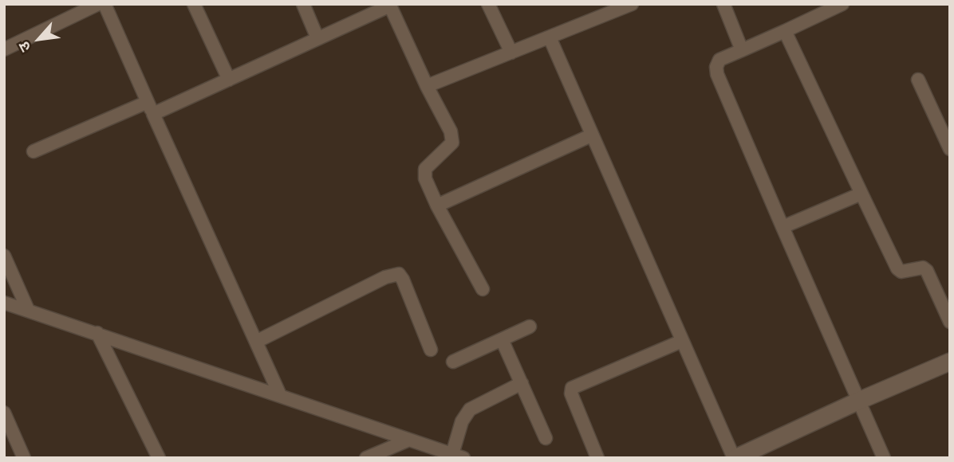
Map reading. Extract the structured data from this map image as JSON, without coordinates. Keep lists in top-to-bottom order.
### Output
{
  "north": "bottom left"
}
